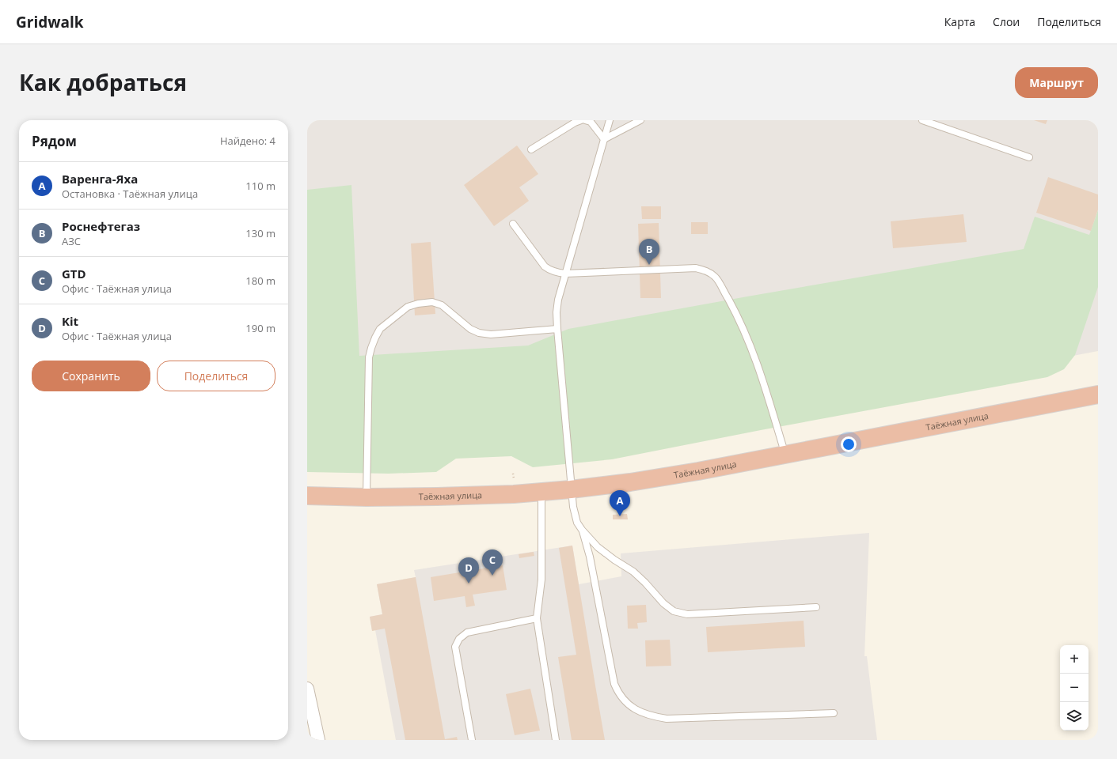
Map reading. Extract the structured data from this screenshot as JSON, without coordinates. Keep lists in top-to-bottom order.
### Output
{
  "streets": {
    "highway": ["Таёжная улица"]
  },
  "page": {
    "header": "Gridwalk",
    "nav": ["Карта", "Слои", "Поделиться"],
    "title": "Как добраться",
    "buttons": [
      "Маршрут",
      ["Сохранить", "Поделиться"]
    ],
    "heading": ["Рядом", "Найдено: 4"],
    "list": [
      {
        "mark": "A",
        "name": "Варенга-Яха",
        "note": "Остановка · Таёжная улица",
        "value": "110 m"
      },
      {
        "mark": "B",
        "name": "Роснефтегаз",
        "note": "АЗС",
        "value": "130 m"
      },
      {
        "mark": "C",
        "name": "GTD",
        "note": "Офис · Таёжная улица",
        "value": "180 m"
      },
      {
        "mark": "D",
        "name": "Kit",
        "note": "Офис · Таёжная улица",
        "value": "190 m"
      }
    ],
    "pins": [
      "B",
      "A",
      "C",
      "D"
    ],
    "map_buttons": ["+", "−"]
  }
}
